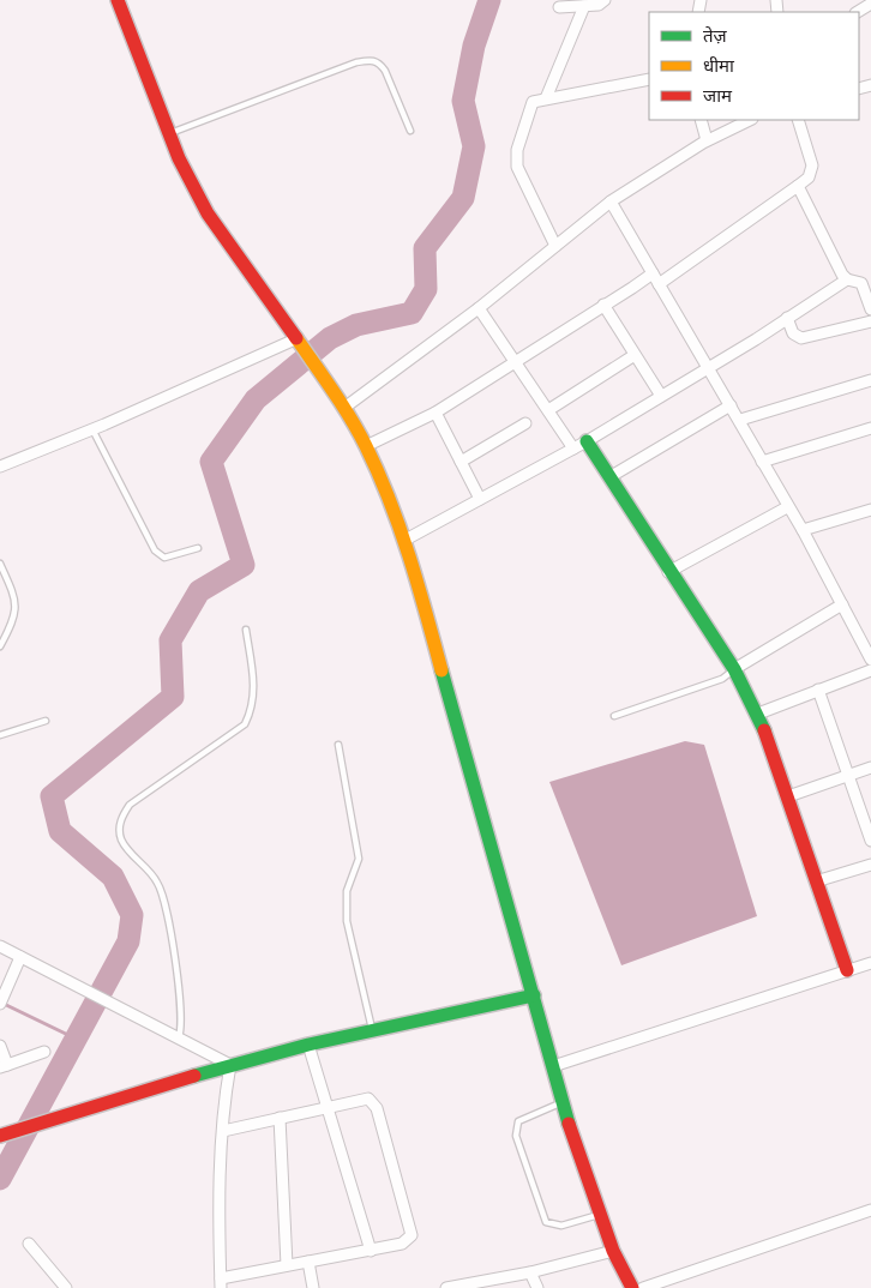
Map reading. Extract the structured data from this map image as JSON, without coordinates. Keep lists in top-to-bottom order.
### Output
{
  "legend": ["तेज़", "धीमा", "जाम"]
}
